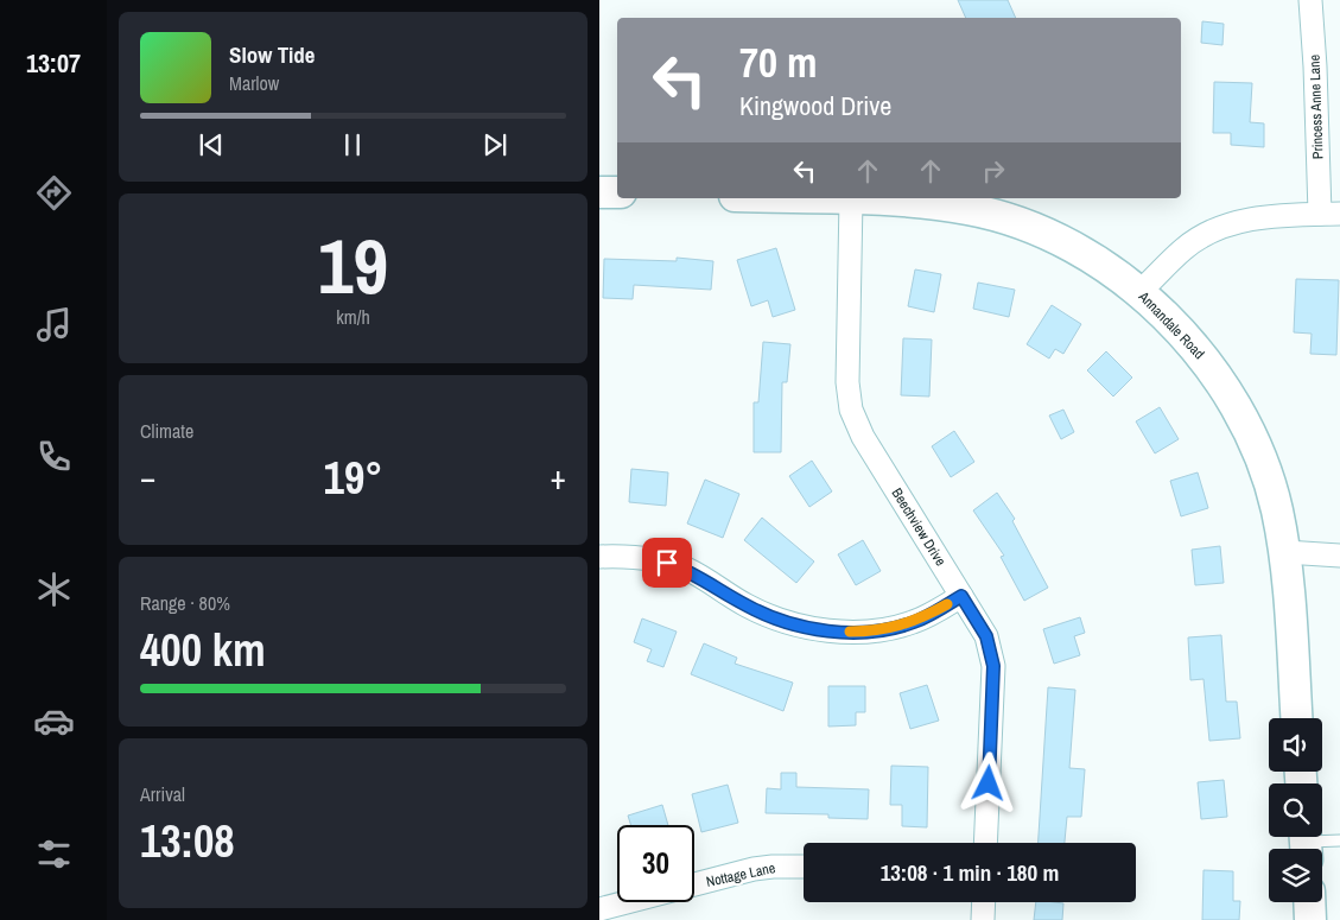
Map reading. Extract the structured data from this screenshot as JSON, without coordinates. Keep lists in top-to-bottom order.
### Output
{
  "streets": {
    "main road": ["Annandale Road"],
    "street": ["Princess Anne Lane", "Beechview Drive", "Nottage Lane"]
  },
  "crossings": [
    ["Annandale Road", "Beechview Drive"]
  ],
  "page": {
    "tabs": "13:07",
    "turn": ["70 m", "Kingwood Drive"],
    "song": ["Slow Tide", "Marlow"],
    "tile": [
      ["19", "km/h"],
      "Climate",
      ["Range · 80%", "400 km"],
      ["Arrival", "13:08"]
    ],
    "heat": ["−", "19°", "+"],
    "limit": "30",
    "trip": "13:08 · 1 min · 180 m"
  }
}
